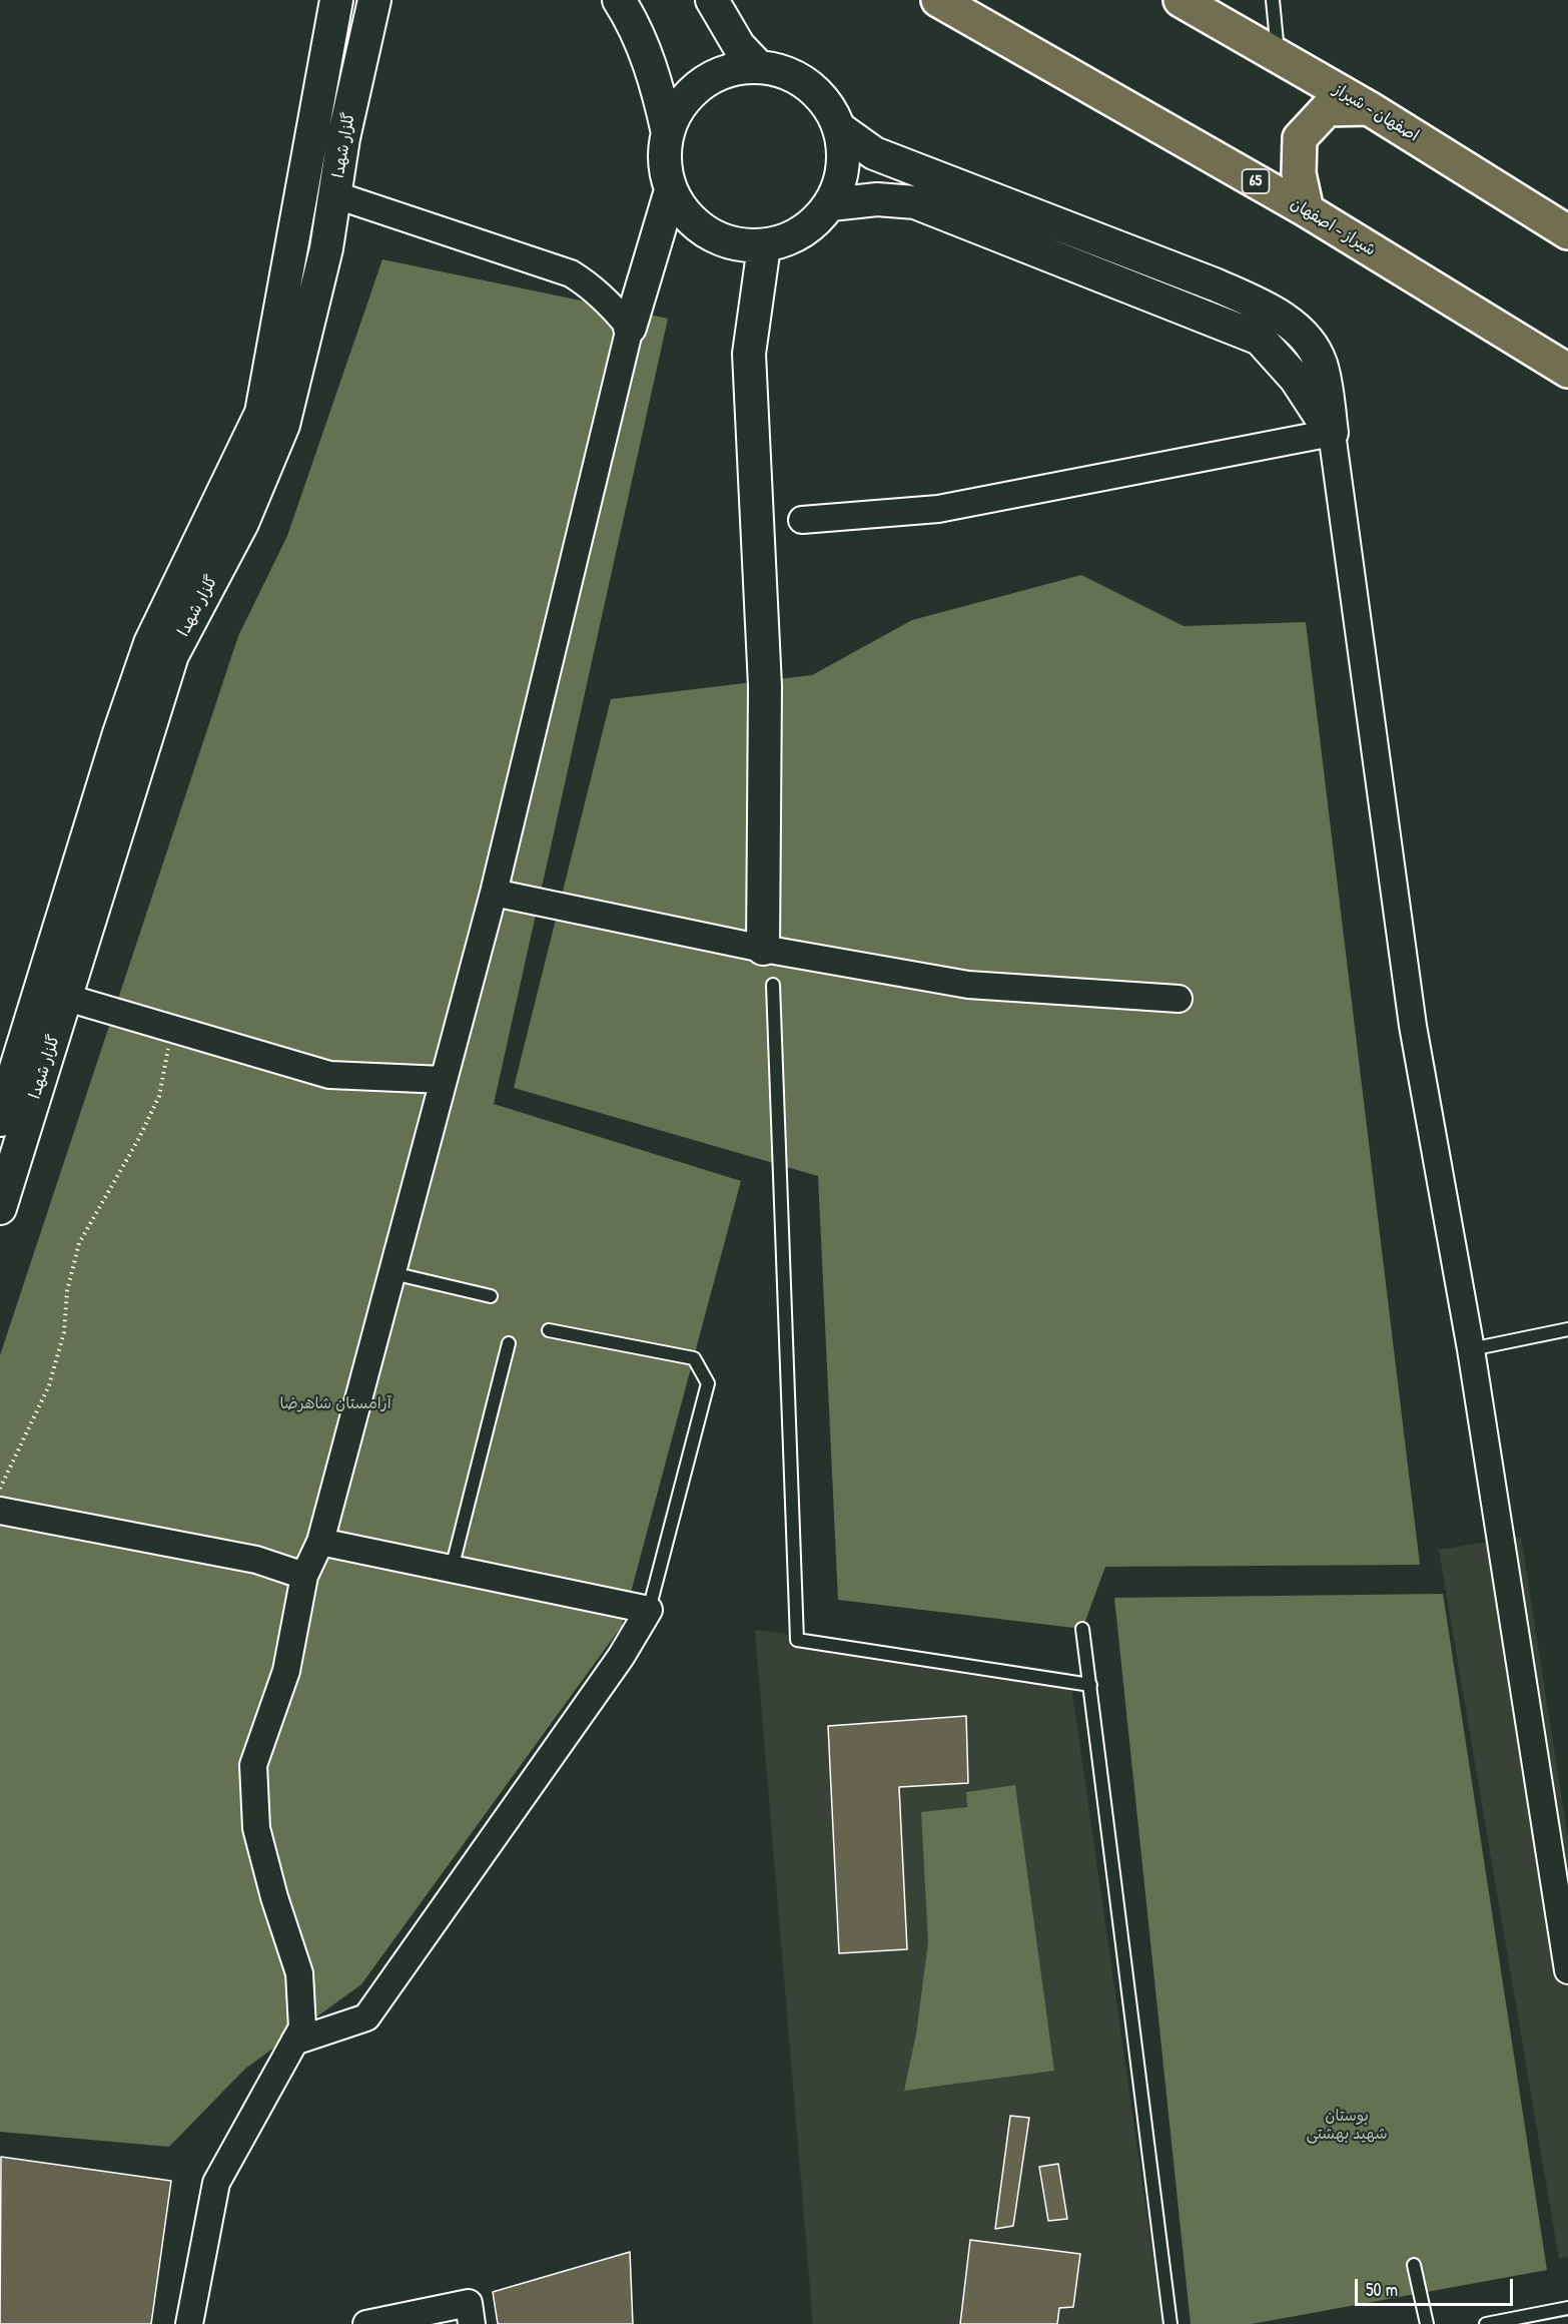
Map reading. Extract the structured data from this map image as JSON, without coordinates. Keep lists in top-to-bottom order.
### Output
{
  "streets": {
    "highway": ["اصفهان - شیراز", "65", "شیراز - اصفهان"],
    "street": ["گلزار شهدا"]
  },
  "parks": ["آرامستان شاهرضا", "بوستان شهید بهشتی"],
  "scale_bar": "50 m"
}
